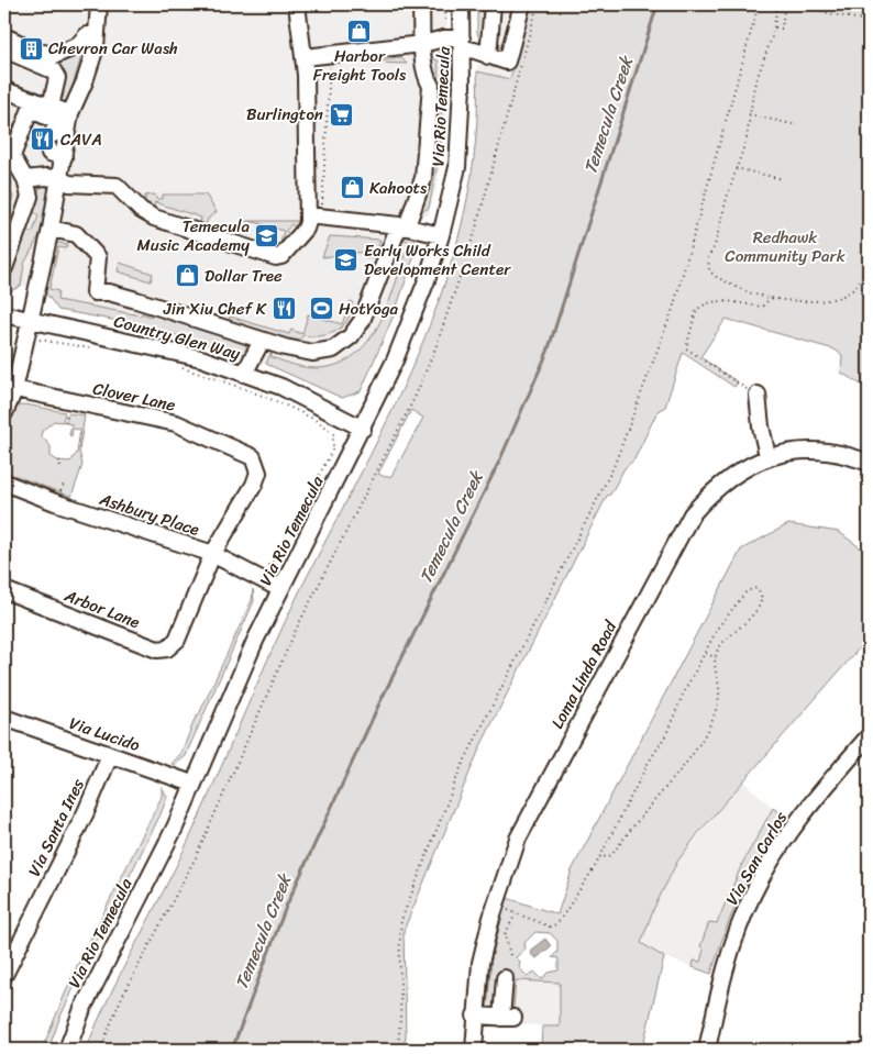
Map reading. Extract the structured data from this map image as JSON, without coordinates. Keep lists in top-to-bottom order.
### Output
{
  "streets": {
    "street": [
      "Via Rio Temecula",
      "Country Glen Way",
      "Clover Lane",
      "Ashbury Place",
      "Arbor Lane",
      "Loma Linda Road",
      "Via Lucido",
      "Via Santa Ines",
      "Via San Carlos"
    ]
  },
  "crossings": [
    ["Via Rio Temecula", "Country Glen Way"],
    ["Via Rio Temecula", "Ashbury Place"],
    ["Via Rio Temecula", "Via Lucido"],
    ["Clover Lane", "Ashbury Place"],
    ["Clover Lane", "Arbor Lane"],
    ["Ashbury Place", "Arbor Lane"],
    ["Via Lucido", "Via Santa Ines"]
  ],
  "water": ["Temecula Creek"],
  "parks": ["Redhawk Community Park"],
  "places": {
    "shop": ["Harbor Freight Tools", "Kahoots", "Dollar Tree"],
    "building": ["Chevron Car Wash"],
    "supermarket": ["Burlington"],
    "restaurant": ["CAVA", "Jin Xiu Chef K"],
    "school or university": ["Temecula Music Academy", "Early Works Child Development Center"],
    "sports": ["HotYoga"]
  }
}
